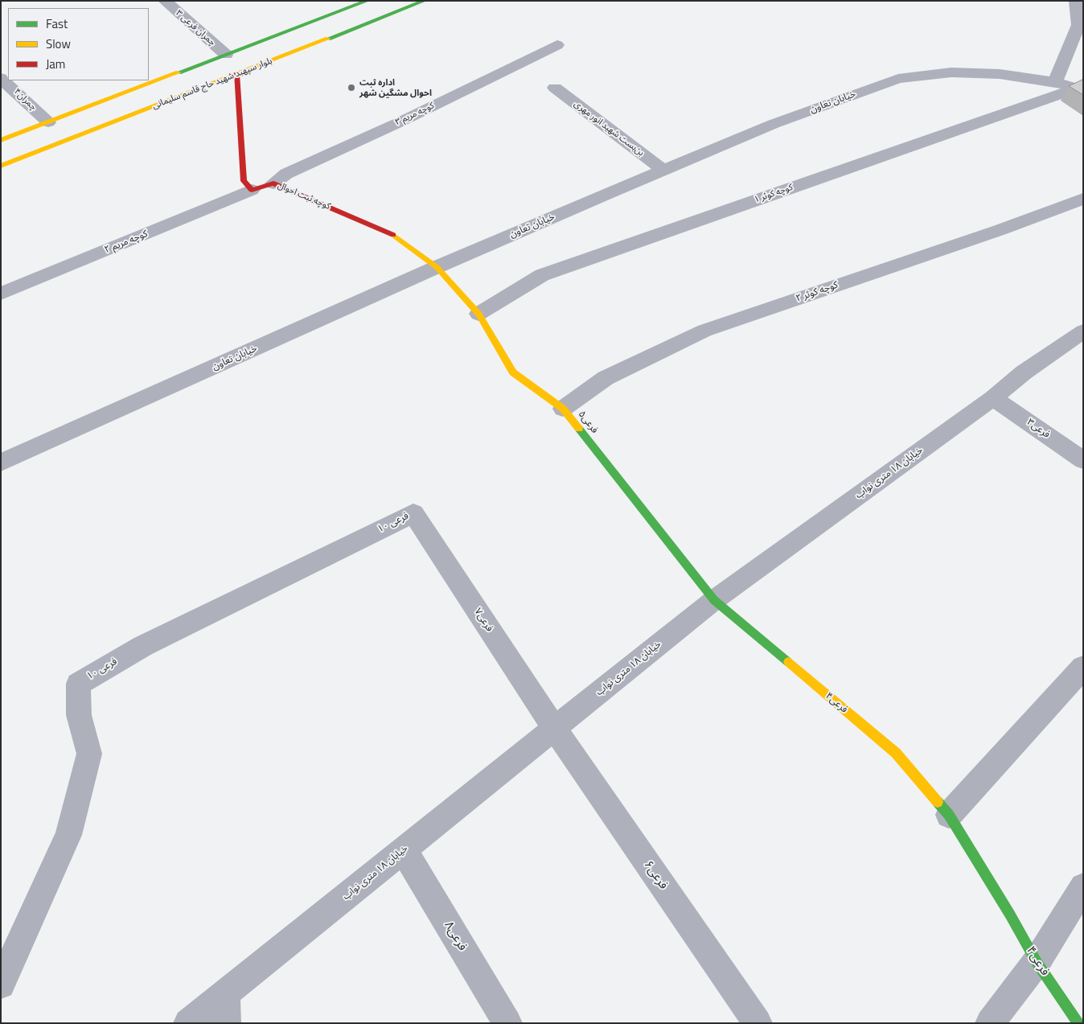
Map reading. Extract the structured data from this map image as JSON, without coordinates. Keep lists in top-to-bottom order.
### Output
{
  "streets": {
    "street": [
      "چمران فرعی ۳",
      "بلوار سپهبد شهید حاج قاسم سلیمانی",
      "چمران۴",
      "خیابان تعاون",
      "کوچه مریم ۳",
      "بن‌بست شهید انور مهری",
      "کوچه کوثر ۱",
      "کوچه ثبت احوال",
      "کوچه مریم ۲",
      "کوچه کوثر ۲",
      "فرعی۵",
      "فرعی۳",
      "خیابان ۱۸ متری نواب",
      "فرعی ۱۰",
      "فرعی۷",
      "فرعی۴",
      "فرعی۶",
      "فرعی۸"
    ]
  },
  "crossings": [
    ["خیابان تعاون", "بن‌بست شهید انور مهری"],
    ["خیابان تعاون", "کوچه کوثر ۱"],
    ["خیابان تعاون", "کوچه ثبت احوال"],
    ["خیابان تعاون", "فرعی۵"],
    ["کوچه مریم ۳", "کوچه ثبت احوال"],
    ["کوچه کوثر ۱", "فرعی۵"],
    ["کوچه ثبت احوال", "کوچه مریم ۲"],
    ["کوچه ثبت احوال", "فرعی۵"],
    ["کوچه کوثر ۲", "فرعی۵"],
    ["فرعی۵", "خیابان ۱۸ متری نواب"],
    ["فرعی۵", "فرعی۴"],
    ["فرعی۳", "خیابان ۱۸ متری نواب"],
    ["خیابان ۱۸ متری نواب", "فرعی۷"],
    ["خیابان ۱۸ متری نواب", "فرعی۴"],
    ["خیابان ۱۸ متری نواب", "فرعی۶"],
    ["خیابان ۱۸ متری نواب", "فرعی۸"],
    ["فرعی ۱۰", "فرعی۷"],
    ["فرعی۷", "فرعی۶"]
  ],
  "places": ["اداره ثبت احوال مشگین شهر"],
  "legend": ["Fast", "Slow", "Jam"]
}
